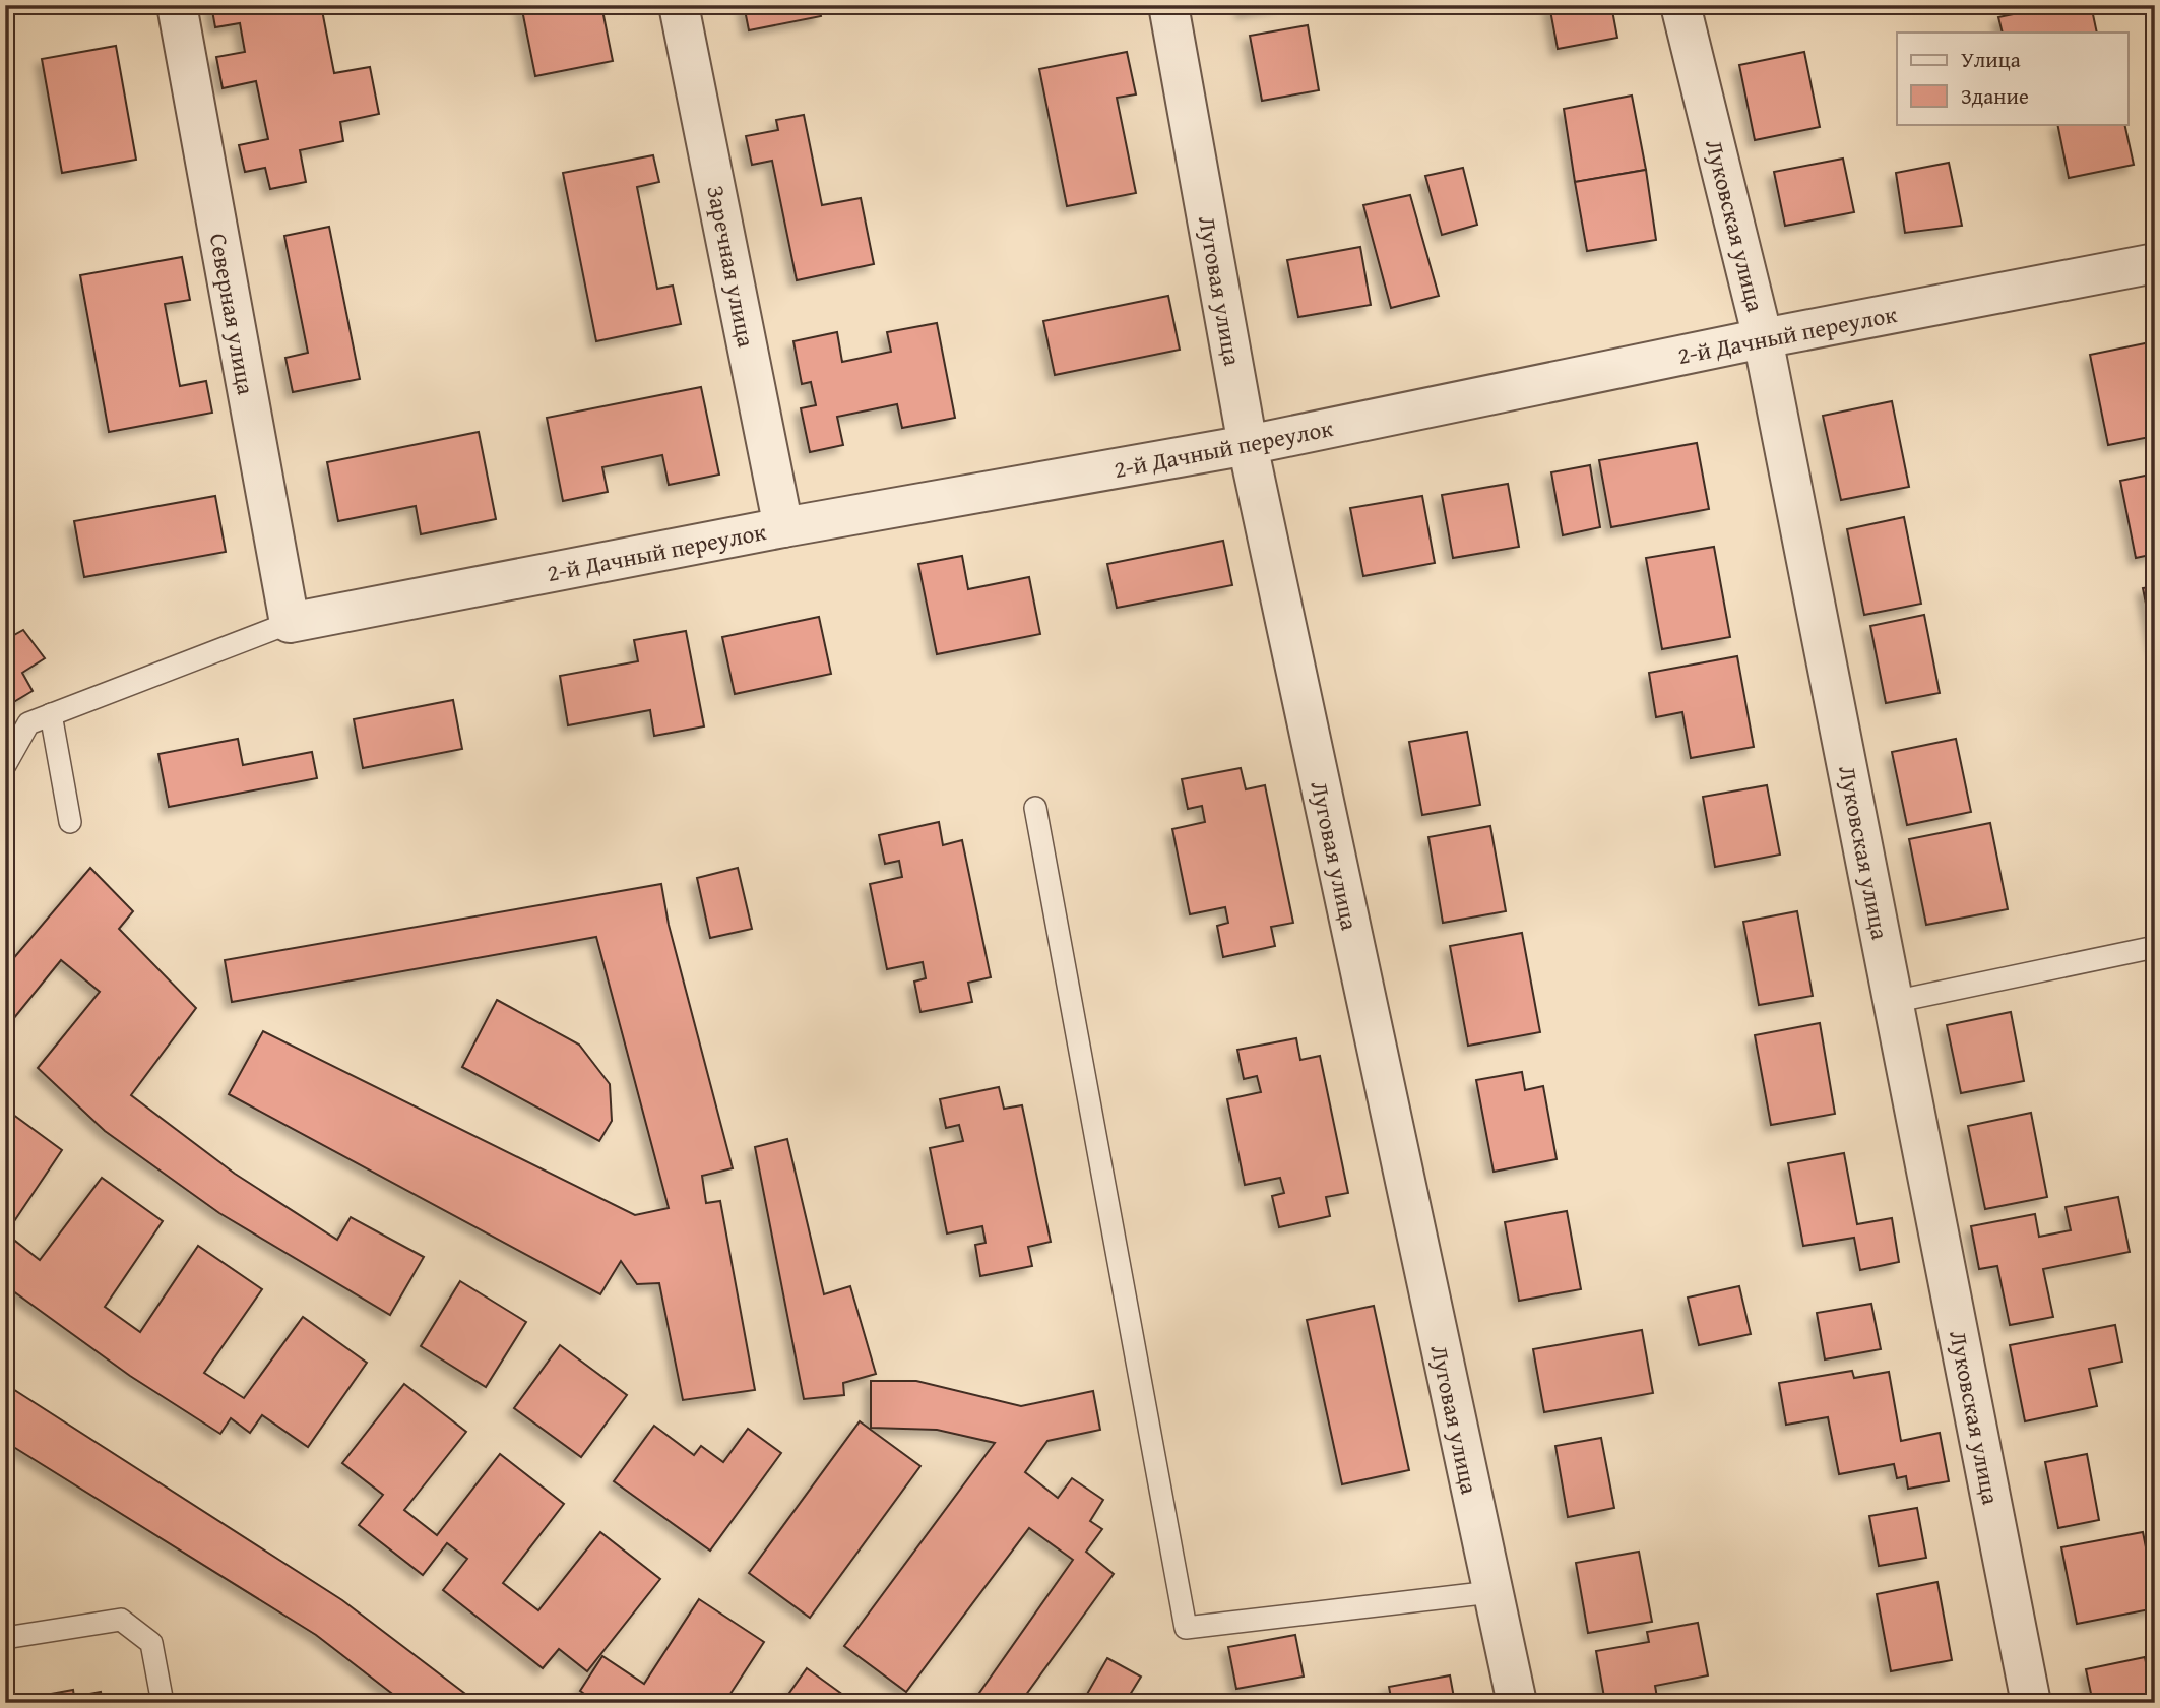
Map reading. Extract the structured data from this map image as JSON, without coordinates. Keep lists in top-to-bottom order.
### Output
{
  "streets": {
    "street": [
      "Луковская улица",
      "Заречная улица",
      "Луговая улица",
      "Северная улица",
      "2-й Дачный переулок"
    ]
  },
  "crossings": [
    ["Луковская улица", "2-й Дачный переулок"],
    ["Заречная улица", "2-й Дачный переулок"],
    ["Луговая улица", "2-й Дачный переулок"],
    ["Северная улица", "2-й Дачный переулок"]
  ],
  "legend": ["Улица", "Здание"]
}
